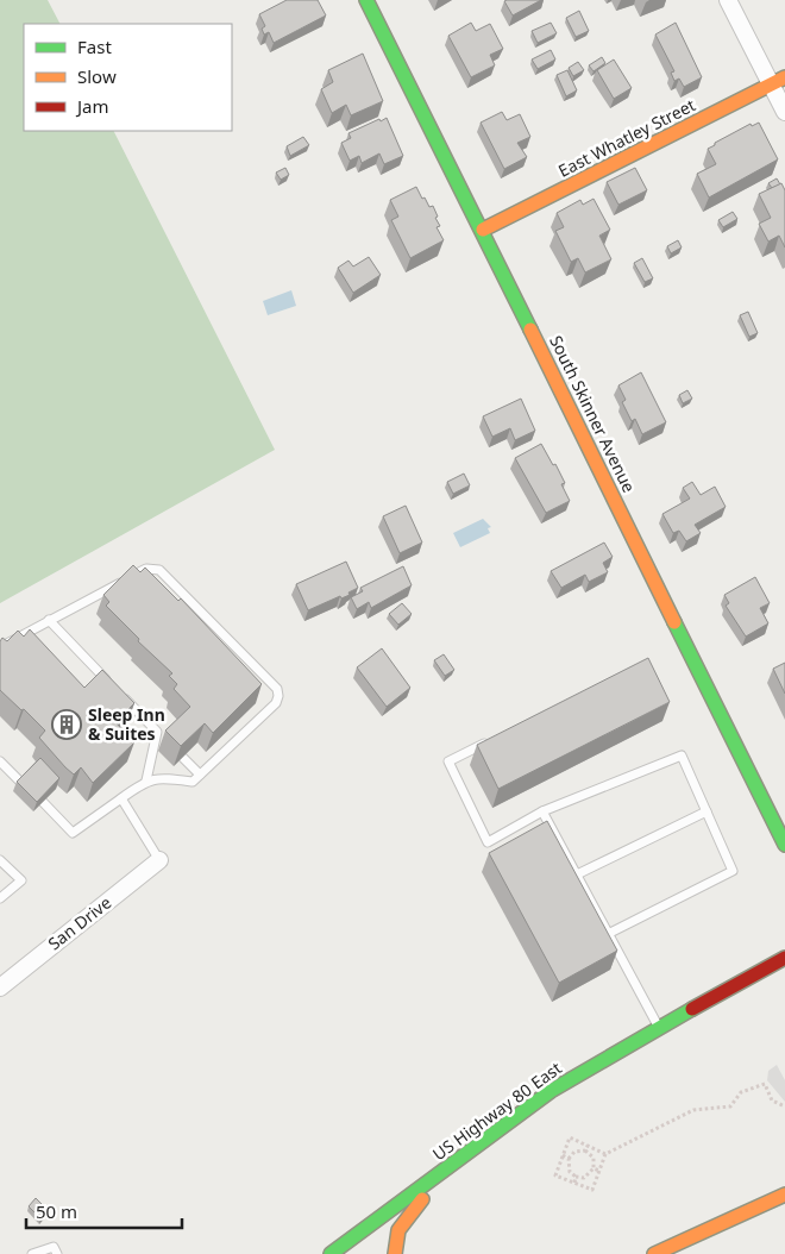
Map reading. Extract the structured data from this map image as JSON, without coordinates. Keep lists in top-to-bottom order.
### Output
{
  "streets": {
    "street": [
      "East Whatley Street",
      "South Skinner Avenue",
      "San Drive",
      "US Highway 80 East"
    ]
  },
  "crossings": [
    ["East Whatley Street", "South Skinner Avenue"]
  ],
  "places": {
    "building": ["Sleep Inn & Suites"]
  },
  "legend": ["Fast", "Slow", "Jam"],
  "scale_bar": "50 m"
}
